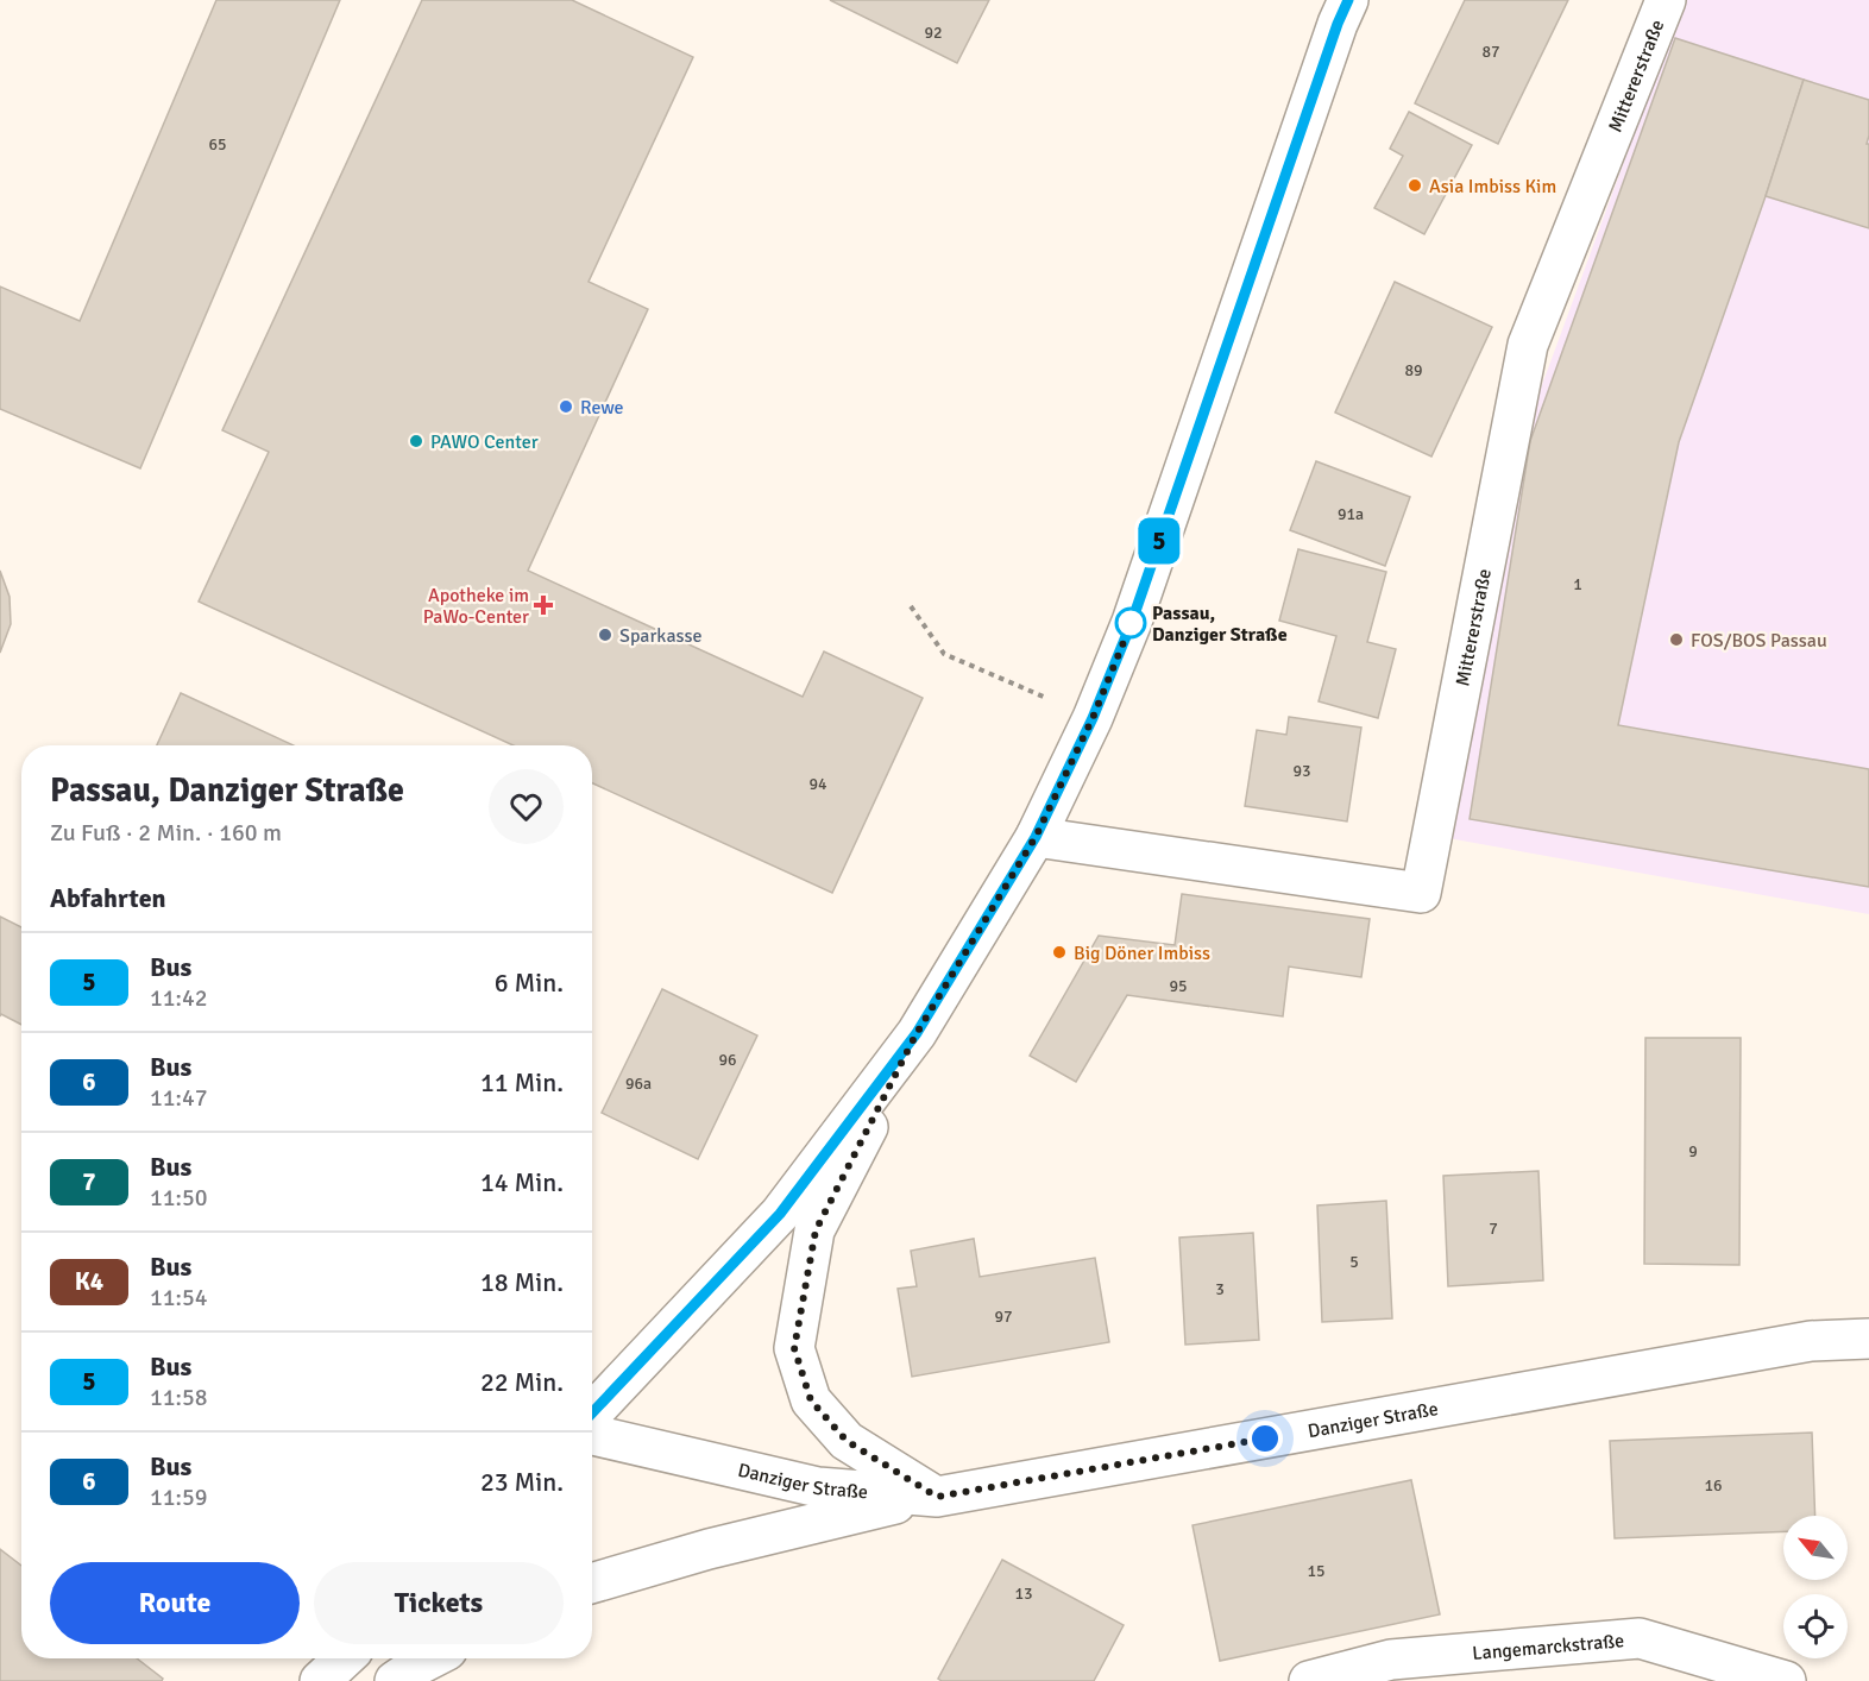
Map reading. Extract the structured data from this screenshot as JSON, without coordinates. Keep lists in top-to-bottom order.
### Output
{
  "streets": {
    "street": ["Mittererstraße", "Danziger Straße", "Langemarckstraße"]
  },
  "places": {
    "other": [
      "Asia Imbiss Kim",
      "Rewe",
      "PAWO Center",
      "Passau, Danziger Straße",
      "Sparkasse",
      "FOS/BOS Passau",
      "Big Döner Imbiss"
    ],
    "health": ["Apotheke im PaWo-Center"]
  },
  "lines": ["bus line 5"],
  "house_numbers": [
    "92",
    "87",
    "65",
    "89",
    "91a",
    "1",
    "93",
    "94",
    "95",
    "96",
    "96a",
    "9",
    "7",
    "5",
    "3",
    "97",
    "16",
    "15",
    "13"
  ],
  "north": "top left",
  "page": {
    "on_map": "5",
    "heading": [
      ["Passau, Danziger Straße", "Zu Fuß · 2 Min. · 160 m"],
      "Abfahrten"
    ],
    "list": [
      {
        "mark": "5",
        "name": "Bus",
        "note": "11:42",
        "value": "6 Min."
      },
      {
        "mark": "6",
        "name": "Bus",
        "note": "11:47",
        "value": "11 Min."
      },
      {
        "mark": "7",
        "name": "Bus",
        "note": "11:50",
        "value": "14 Min."
      },
      {
        "mark": "K4",
        "name": "Bus",
        "note": "11:54",
        "value": "18 Min."
      },
      {
        "mark": "5",
        "name": "Bus",
        "note": "11:58",
        "value": "22 Min."
      },
      {
        "mark": "6",
        "name": "Bus",
        "note": "11:59",
        "value": "23 Min."
      }
    ],
    "buttons": ["Route", "Tickets"]
  }
}
